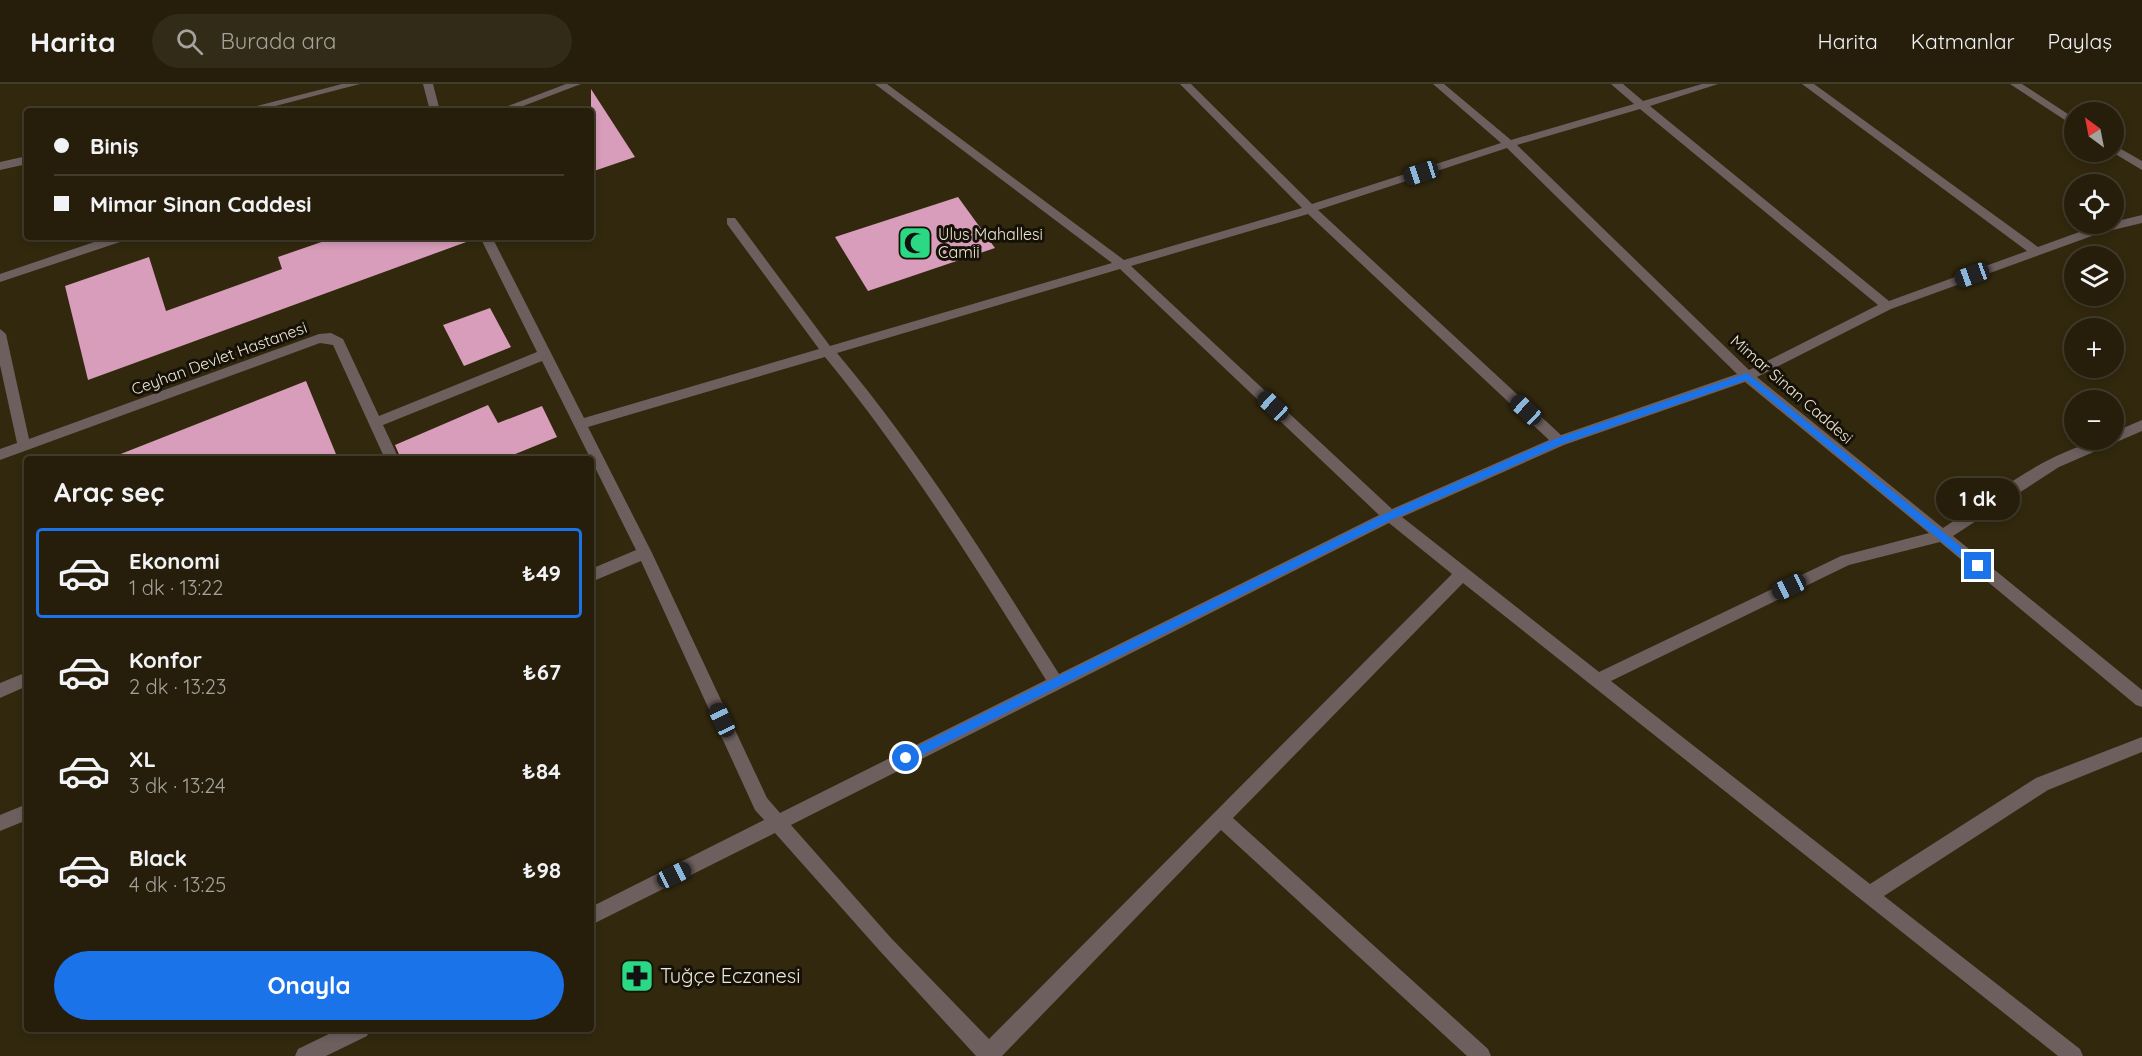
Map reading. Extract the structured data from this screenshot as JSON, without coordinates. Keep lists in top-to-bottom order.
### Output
{
  "streets": {
    "street": ["Ceyhan Devlet Hastanesi", "Mimar Sinan Caddesi"]
  },
  "places": {
    "mosque": ["Ulus Mahallesi Camii"],
    "pharmacy": ["Tuğçe Eczanesi"]
  },
  "north": "top left",
  "page": {
    "header": "Harita",
    "search": "Burada ara",
    "nav": ["Harita", "Katmanlar", "Paylaş"],
    "map_buttons": ["+", "−"],
    "banner": ["Biniş", "Mimar Sinan Caddesi"],
    "heading": "Araç seç",
    "bubble": "1 dk",
    "list": [
      {
        "name": "Ekonomi",
        "note": "1 dk · 13:22",
        "value": "₺49"
      },
      {
        "name": "Konfor",
        "note": "2 dk · 13:23",
        "value": "₺67"
      },
      {
        "name": "XL",
        "note": "3 dk · 13:24",
        "value": "₺84"
      },
      {
        "name": "Black",
        "note": "4 dk · 13:25",
        "value": "₺98"
      }
    ],
    "buttons": "Onayla"
  }
}
